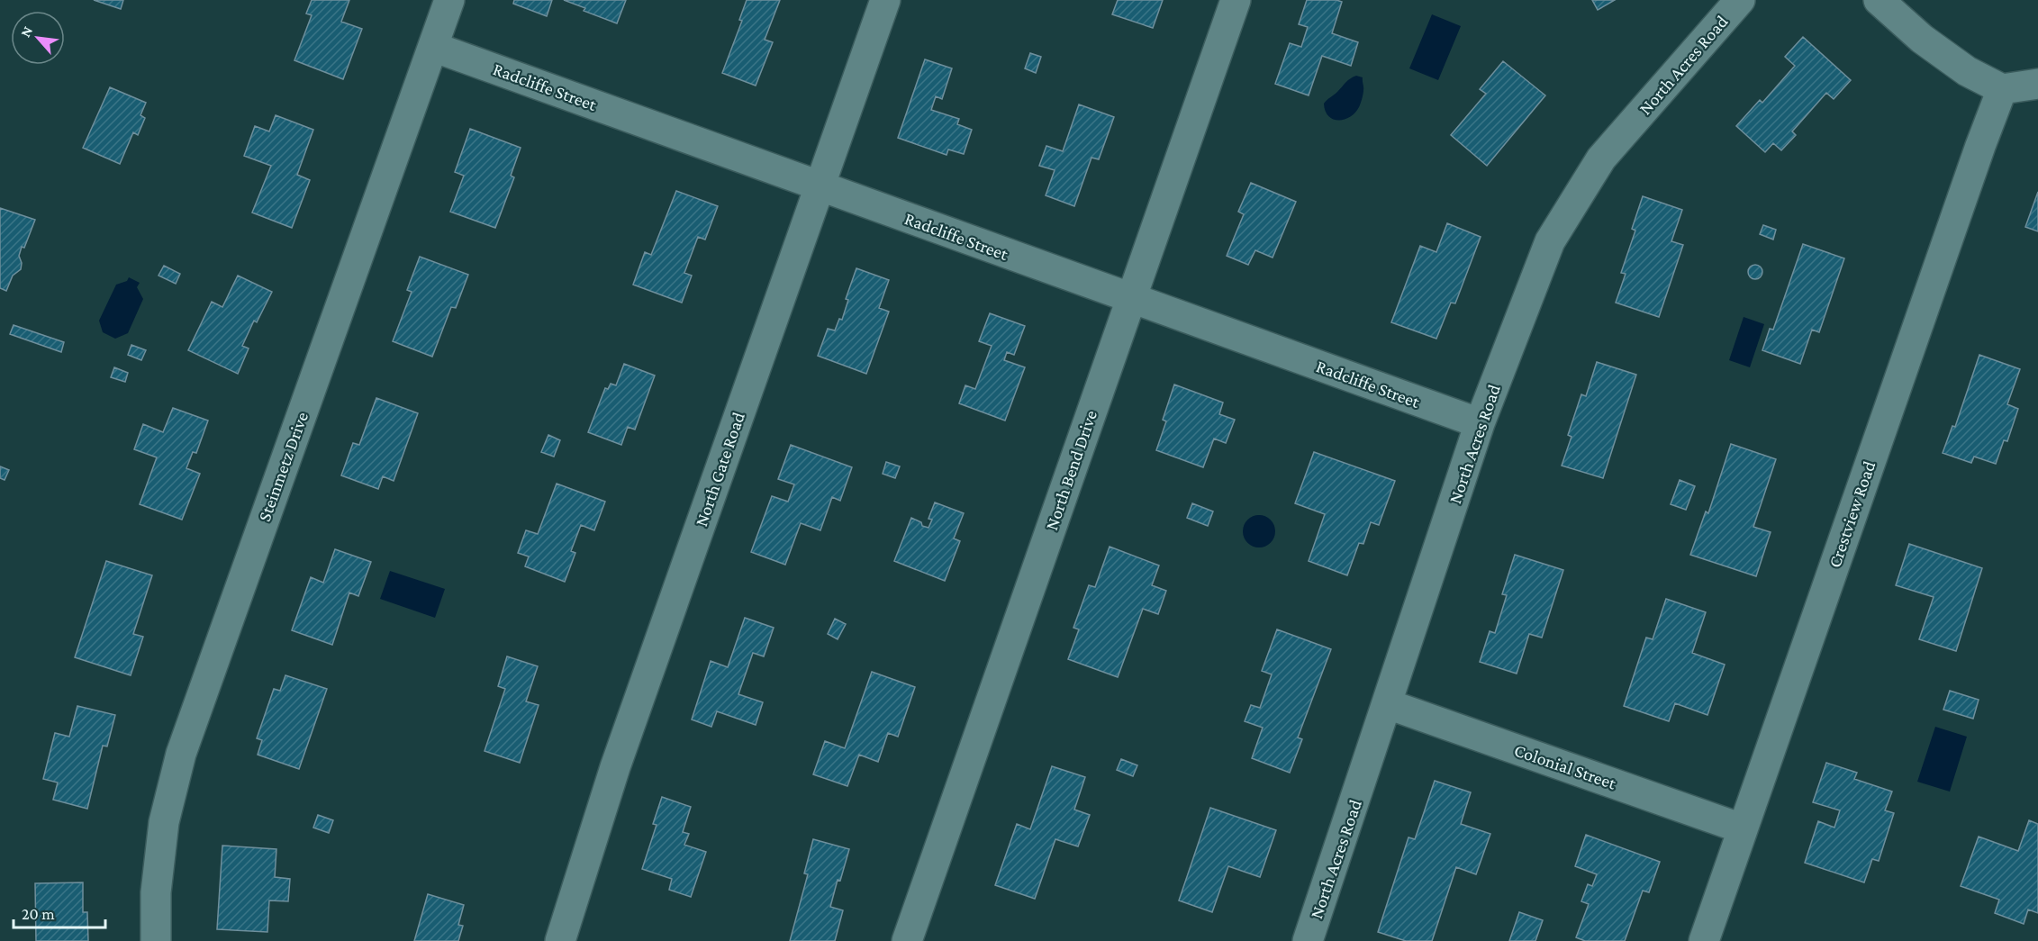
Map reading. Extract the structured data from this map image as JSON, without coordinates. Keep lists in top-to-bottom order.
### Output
{
  "streets": {
    "street": [
      "North Acres Road",
      "Radcliffe Street",
      "Steinmetz Drive",
      "North Gate Road",
      "North Bend Drive",
      "Crestview Road",
      "Colonial Street"
    ]
  },
  "crossings": [
    ["North Acres Road", "Radcliffe Street"],
    ["North Acres Road", "Colonial Street"],
    ["Radcliffe Street", "Steinmetz Drive"],
    ["Radcliffe Street", "North Gate Road"],
    ["Radcliffe Street", "North Bend Drive"],
    ["Crestview Road", "Colonial Street"]
  ],
  "scale_bar": "20 m",
  "north": "top left"
}
